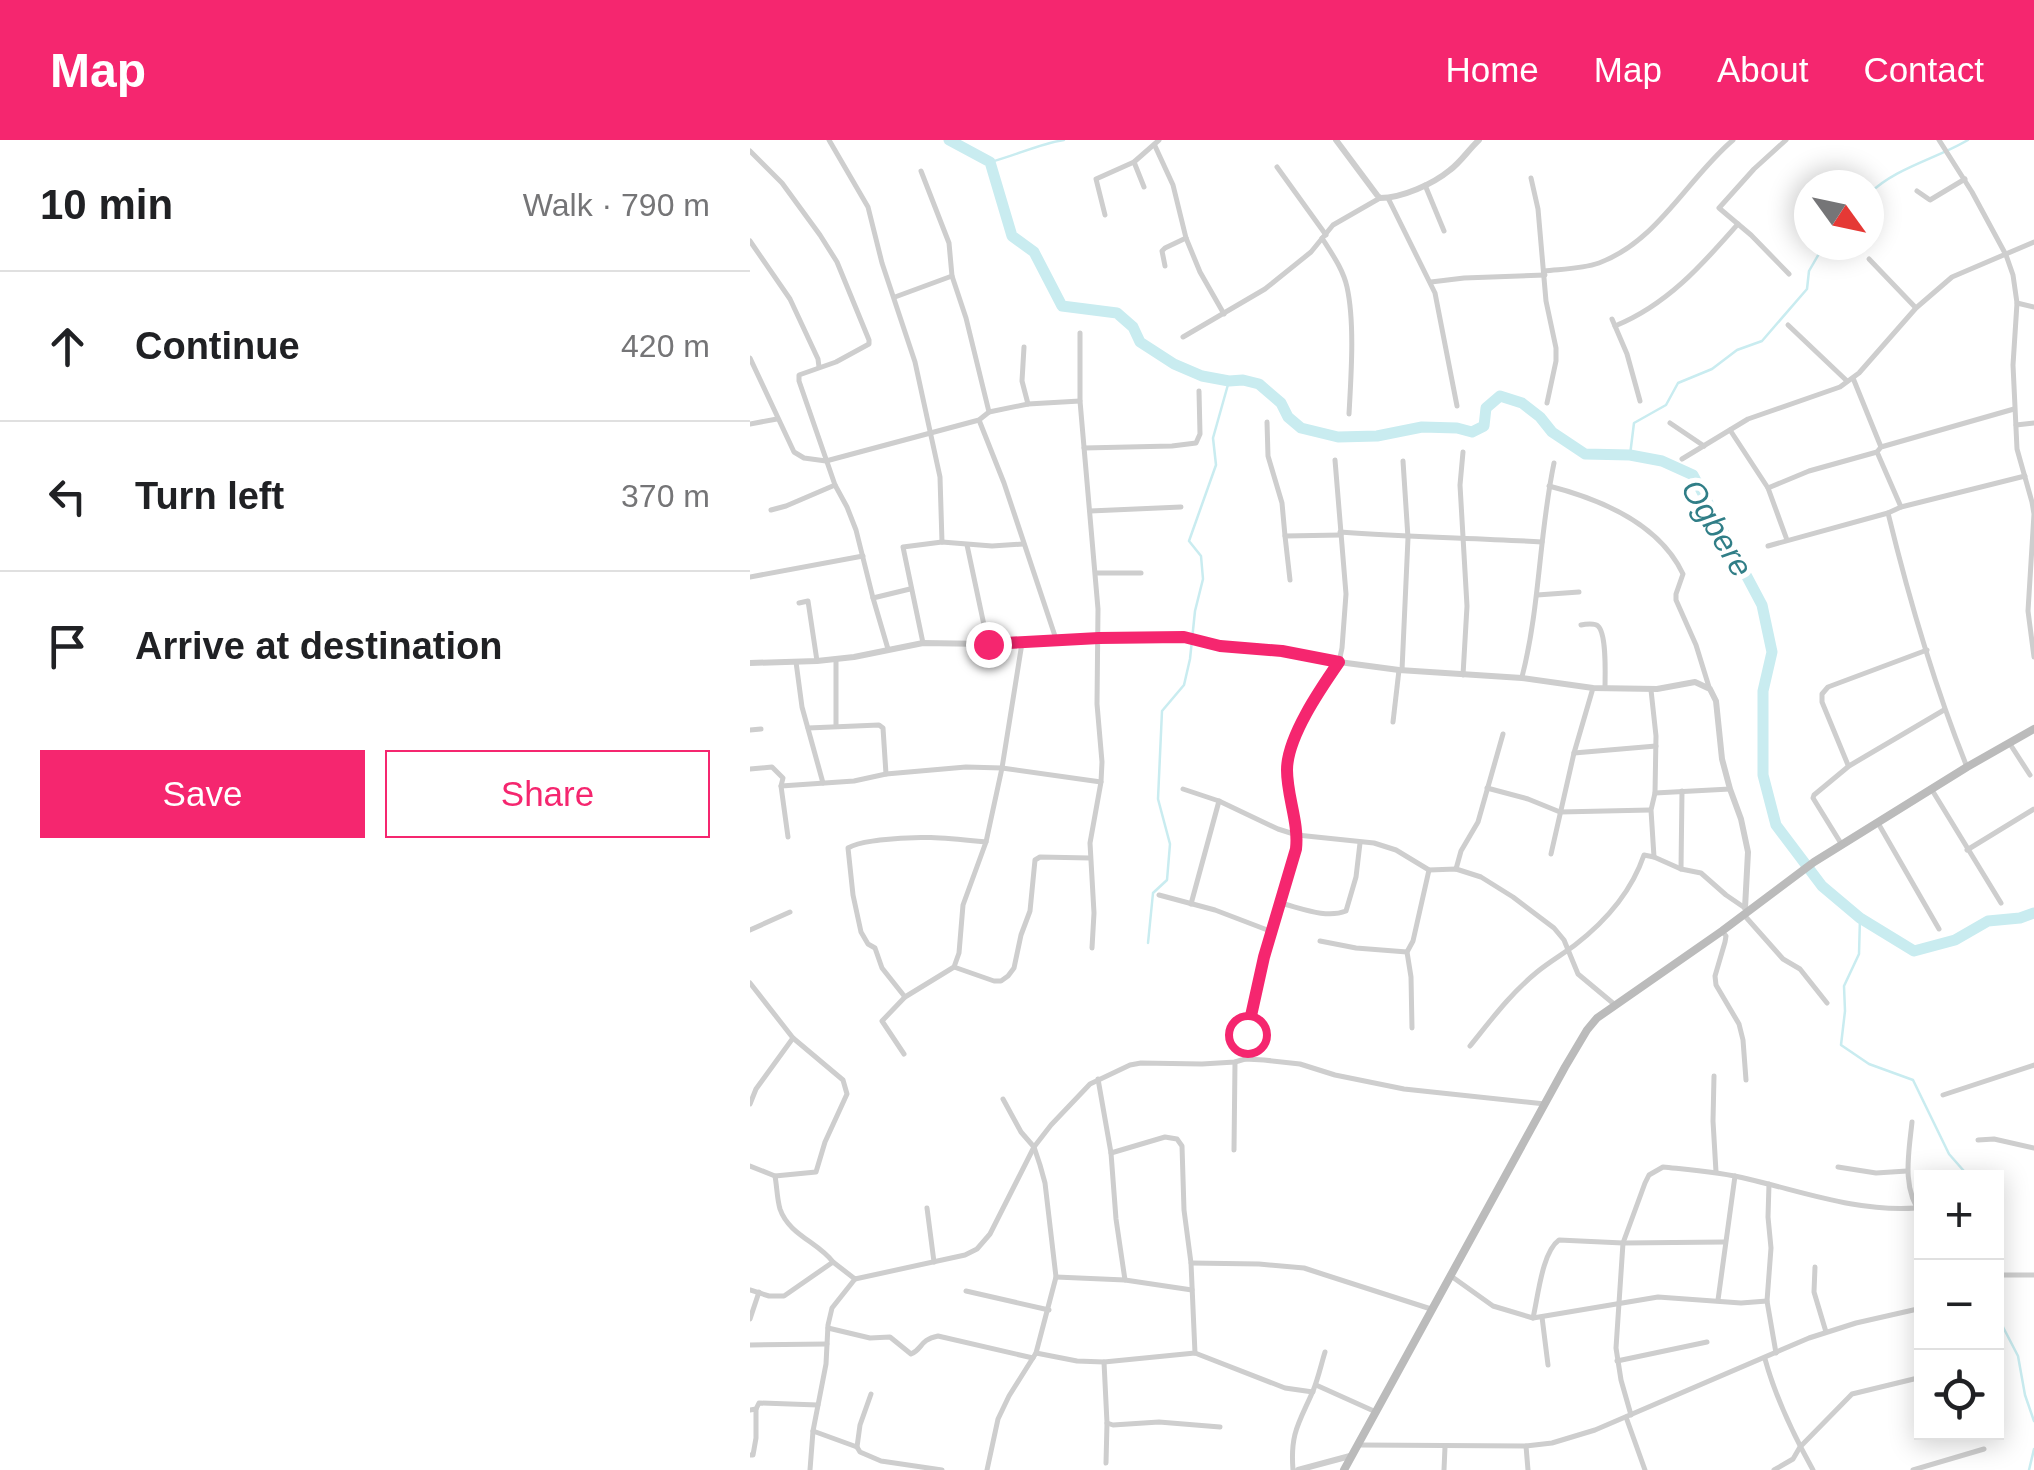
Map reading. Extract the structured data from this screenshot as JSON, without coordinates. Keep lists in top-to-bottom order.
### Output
{
  "water": ["Ogbere"],
  "north": "bottom right",
  "page": {
    "header": "Map",
    "nav": [
      "Home",
      "Map",
      "About",
      "Contact"
    ],
    "heading": ["10 min", "Walk · 790 m"],
    "list": [
      ["Continue", "420 m"],
      ["Turn left", "370 m"],
      "Arrive at destination"
    ],
    "buttons": ["Save", "Share"],
    "map_buttons": ["+", "−"]
  }
}
